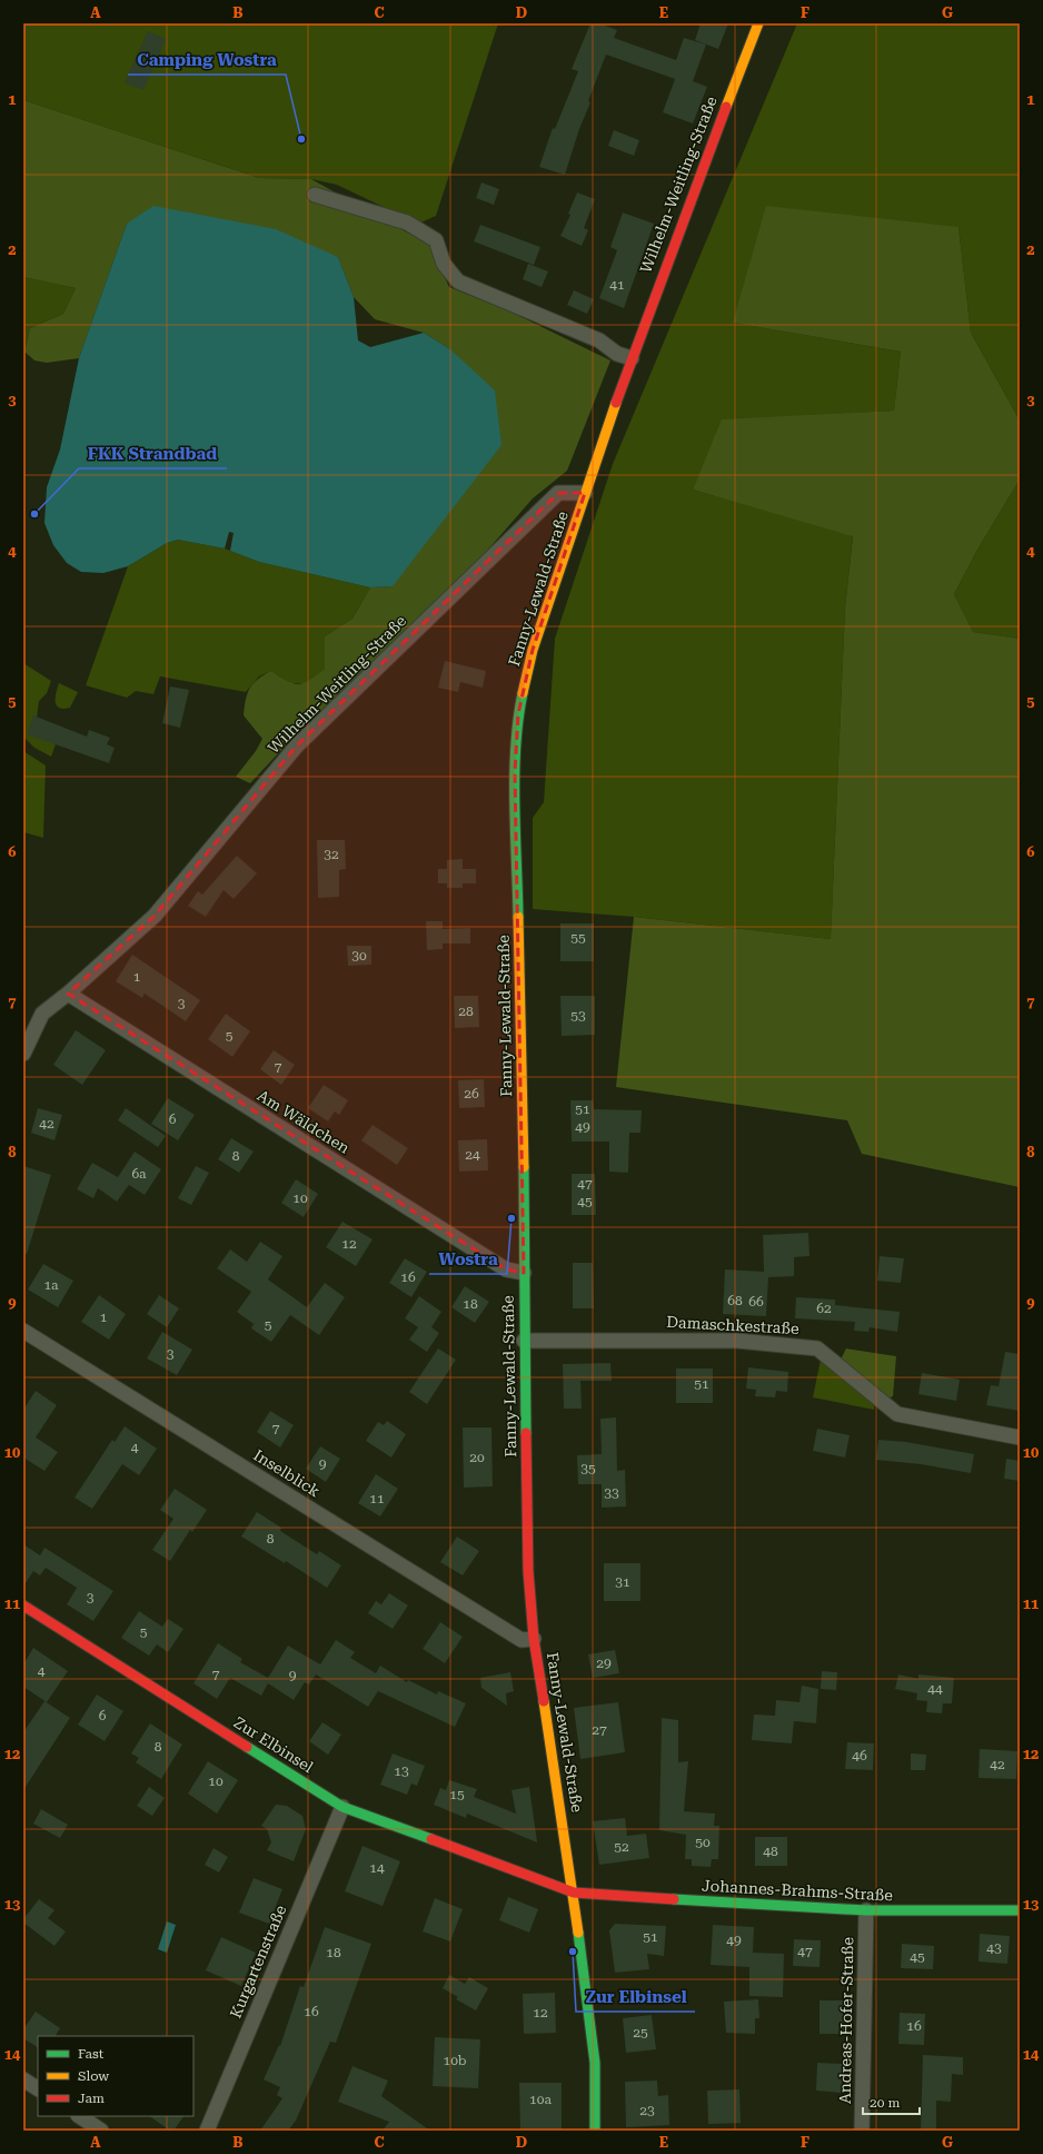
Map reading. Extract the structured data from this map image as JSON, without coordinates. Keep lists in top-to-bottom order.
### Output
{
  "streets": {
    "street": [
      "Wilhelm-Weitling-Straße",
      "Fanny-Lewald-Straße",
      "Am Wäldchen",
      "Damaschkestraße",
      "Inselblick",
      "Zur Elbinsel",
      "Johannes-Brahms-Straße",
      "Kurgartenstraße",
      "Andreas-Hofer-Straße"
    ]
  },
  "crossings": [
    ["Wilhelm-Weitling-Straße", "Fanny-Lewald-Straße"],
    ["Wilhelm-Weitling-Straße", "Am Wäldchen"],
    ["Fanny-Lewald-Straße", "Am Wäldchen"],
    ["Fanny-Lewald-Straße", "Damaschkestraße"],
    ["Fanny-Lewald-Straße", "Inselblick"],
    ["Fanny-Lewald-Straße", "Zur Elbinsel"],
    ["Fanny-Lewald-Straße", "Johannes-Brahms-Straße"],
    ["Zur Elbinsel", "Johannes-Brahms-Straße"],
    ["Zur Elbinsel", "Kurgartenstraße"],
    ["Johannes-Brahms-Straße", "Andreas-Hofer-Straße"]
  ],
  "places": [
    "Camping Wostra",
    "FKK Strandbad",
    "Wostra",
    "Zur Elbinsel"
  ],
  "house_numbers": [
    "41",
    "32",
    "55",
    "30",
    "1",
    "3",
    "28",
    "53",
    "5",
    "7",
    "26",
    "51",
    "6",
    "42",
    "49",
    "24",
    "8",
    "6a",
    "47",
    "10",
    "45",
    "12",
    "16",
    "1a",
    "68",
    "66",
    "18",
    "62",
    "1",
    "5",
    "3",
    "51",
    "7",
    "4",
    "20",
    "9",
    "35",
    "33",
    "11",
    "8",
    "31",
    "3",
    "5",
    "29",
    "4",
    "7",
    "9",
    "44",
    "6",
    "27",
    "8",
    "46",
    "42",
    "13",
    "10",
    "15",
    "50",
    "52",
    "48",
    "14",
    "51",
    "49",
    "43",
    "47",
    "18",
    "45",
    "16",
    "12",
    "16",
    "25",
    "10b",
    "10a",
    "23"
  ],
  "legend": ["Fast", "Slow", "Jam"],
  "scale_bar": "20 m",
  "grid": {
    "columns": [
      "A",
      "B",
      "C",
      "D",
      "E",
      "F",
      "G"
    ],
    "rows": [
      "1",
      "2",
      "3",
      "4",
      "5",
      "6",
      "7",
      "8",
      "9",
      "10",
      "11",
      "12",
      "13",
      "14"
    ]
  }
}
